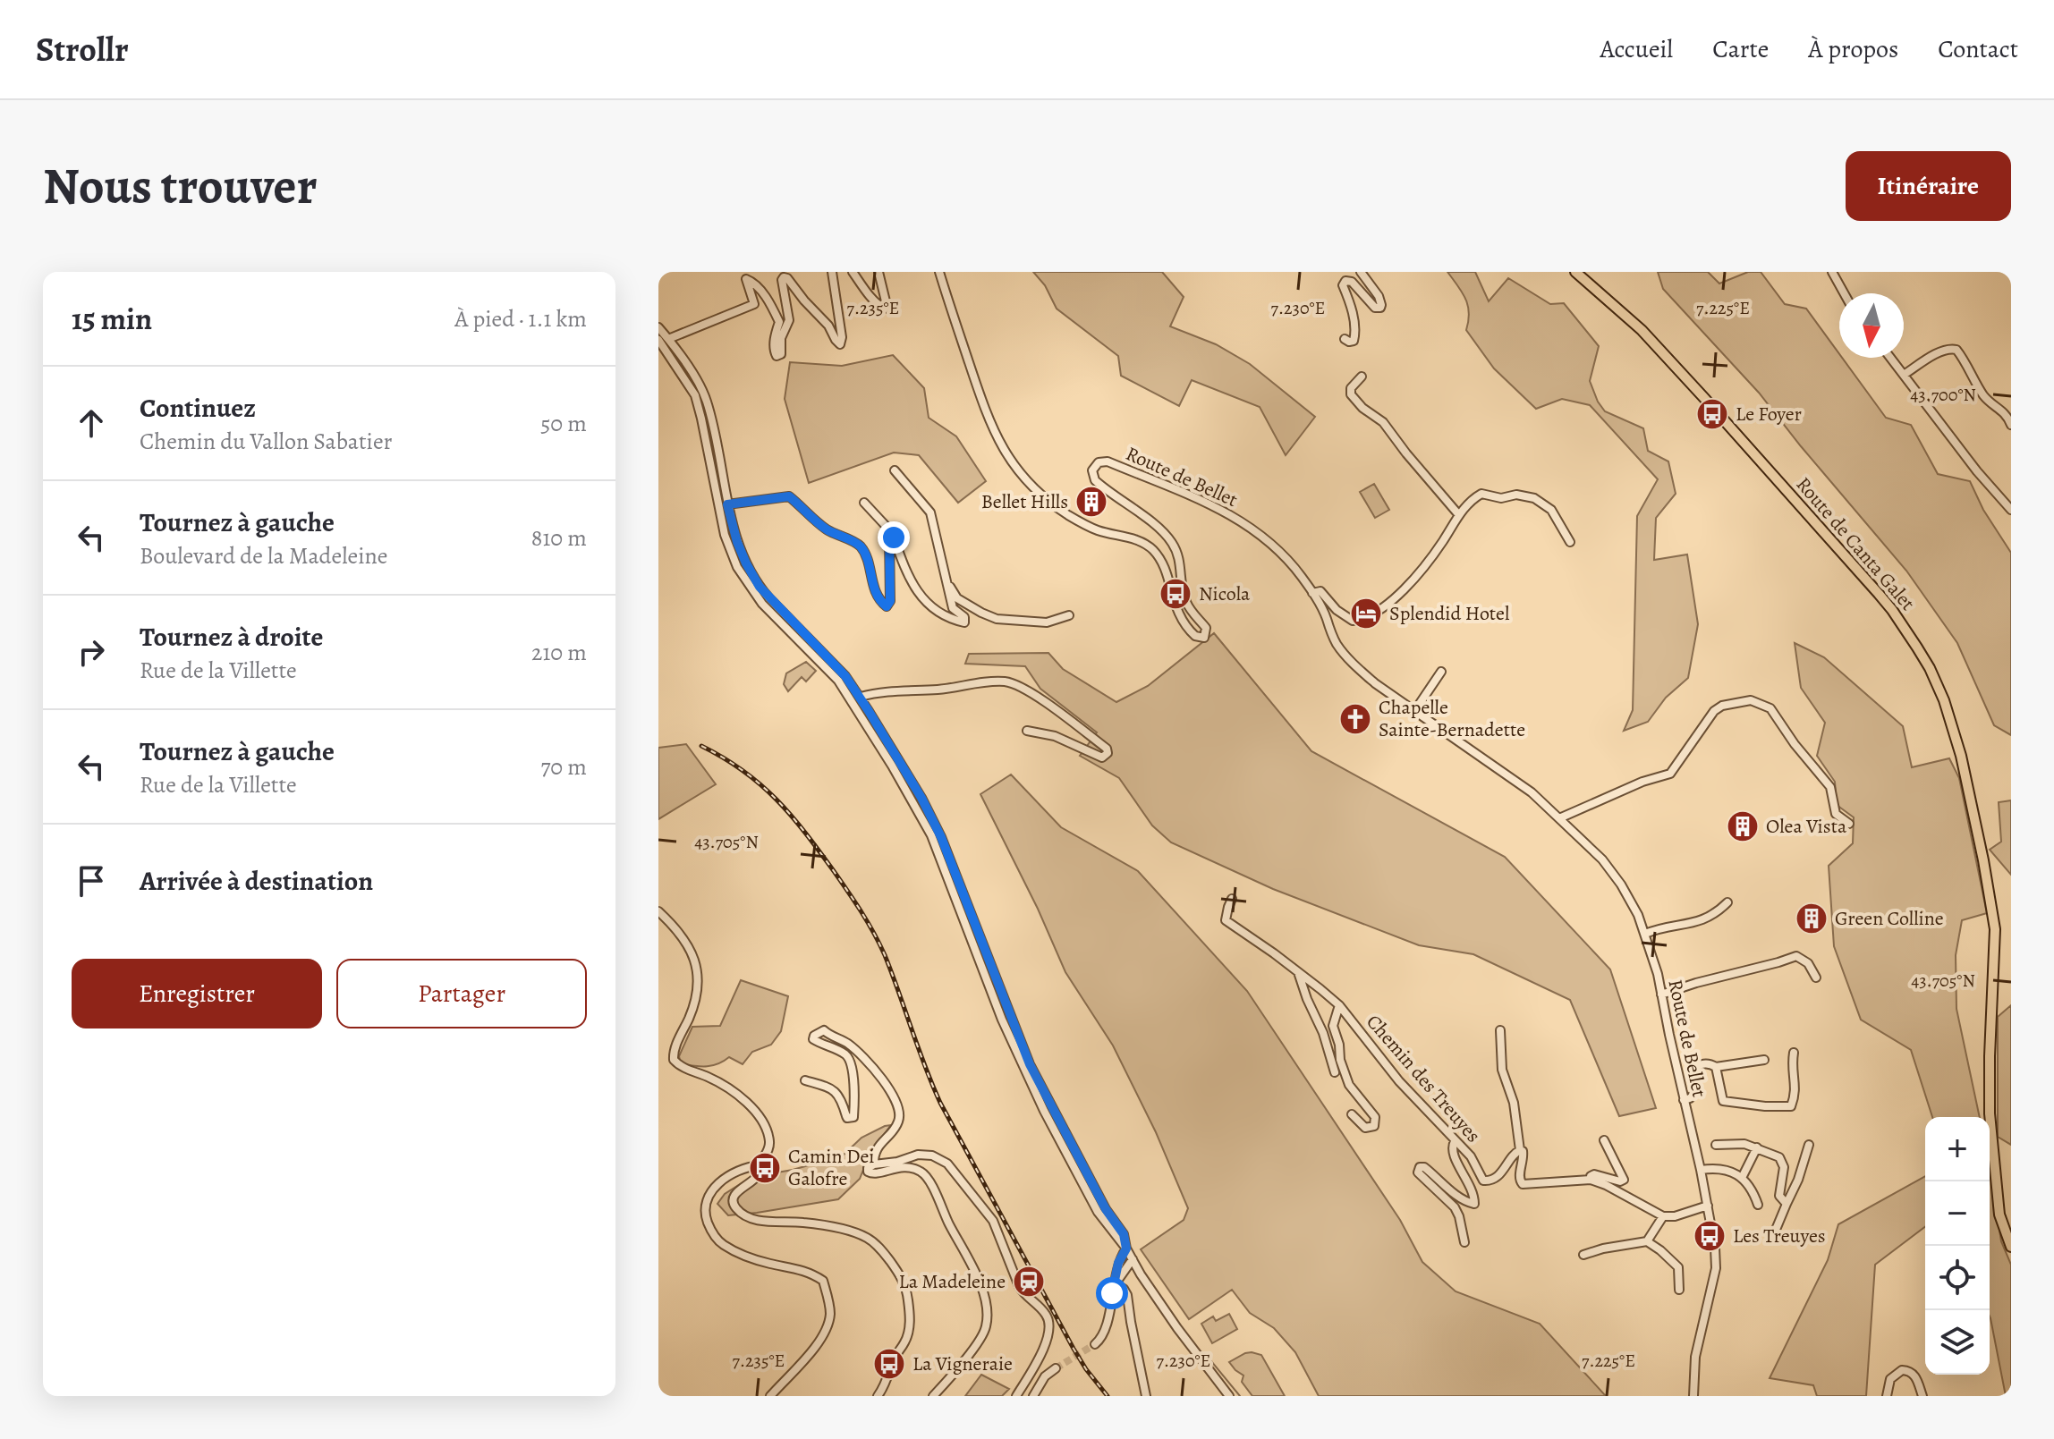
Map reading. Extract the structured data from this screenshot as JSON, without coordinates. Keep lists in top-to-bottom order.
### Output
{
  "streets": {
    "main road": ["Route de Canta Galet"],
    "street": ["Route de Bellet", "Chemin des Treuyes"]
  },
  "places": {
    "bus stop": [
      "Le Foyer",
      "Nicola",
      "Camin Dei Galofre",
      "Les Treuyes",
      "La Vigneraie"
    ],
    "building": ["Bellet Hills", "Olea Vista", "Green Colline"],
    "hotel": ["Splendid Hotel"],
    "church": ["Chapelle Sainte-Bernadette"],
    "station": ["La Madeleine"]
  },
  "north": "bottom",
  "page": {
    "header": "Strollr",
    "nav": [
      "Accueil",
      "Carte",
      "À propos",
      "Contact"
    ],
    "buttons": [
      "Itinéraire",
      ["Enregistrer", "Partager"]
    ],
    "title": "Nous trouver",
    "heading": ["15 min", "À pied · 1.1 km"],
    "list": [
      ["Continuez", "Chemin du Vallon Sabatier", "50 m"],
      ["Tournez à gauche", "Boulevard de la Madeleine", "810 m"],
      ["Tournez à droite", "Rue de la Villette", "210 m"],
      ["Tournez à gauche", "Rue de la Villette", "70 m"],
      "Arrivée à destination"
    ],
    "map_buttons": ["+", "−"]
  },
  "coordinates": [
    "7.235°E",
    "7.230°E",
    "7.225°E",
    "43.700°N",
    "43.705°N"
  ]
}
